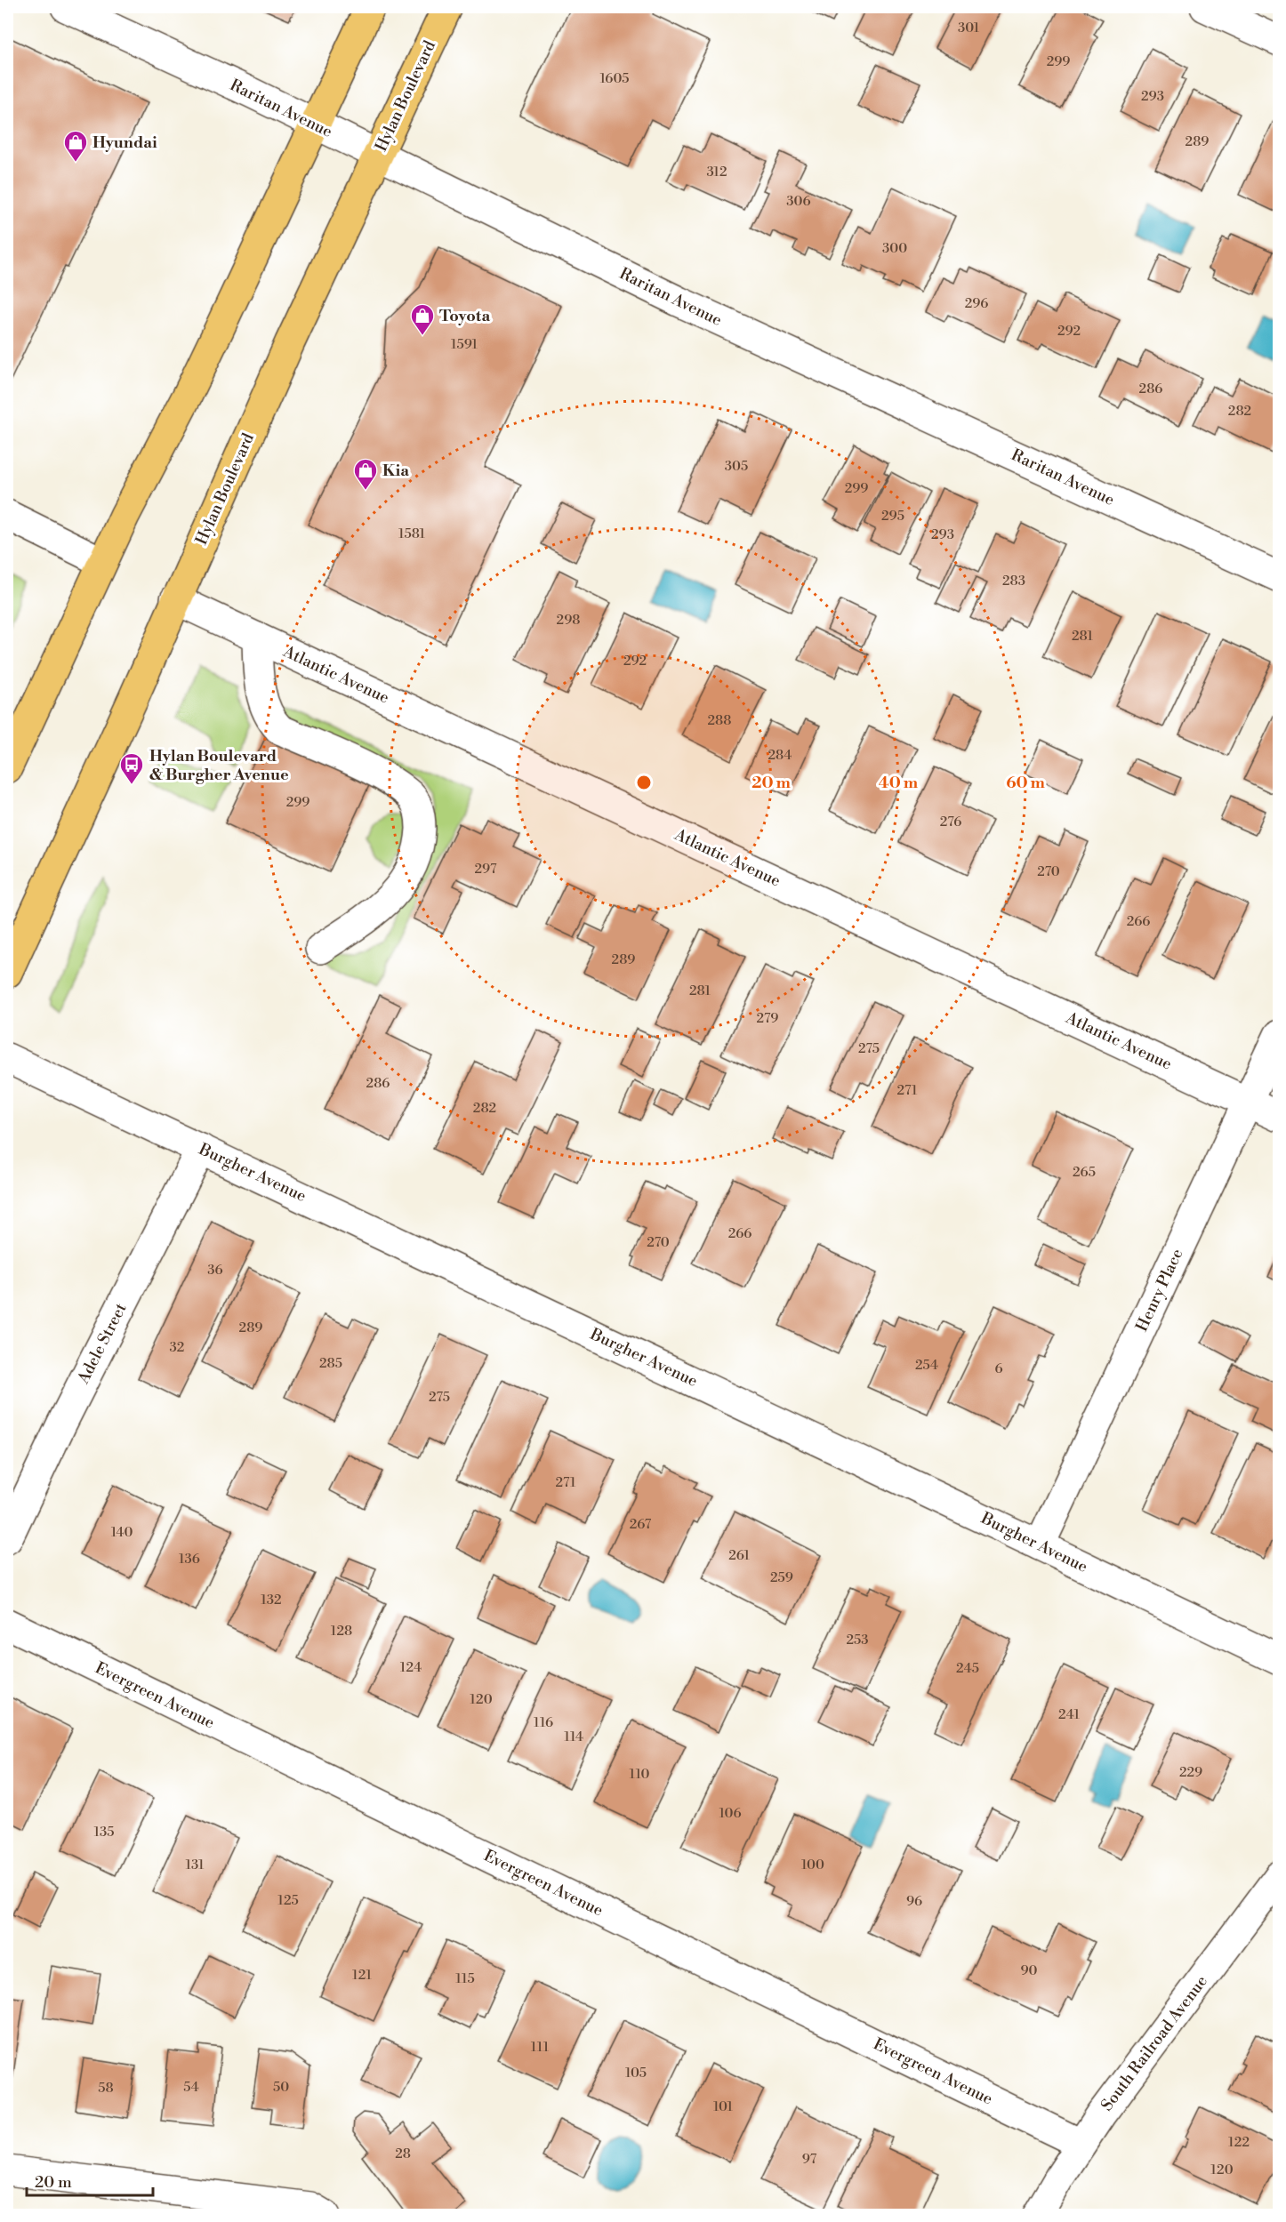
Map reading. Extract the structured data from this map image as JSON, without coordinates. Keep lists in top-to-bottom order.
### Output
{
  "streets": {
    "main road": ["Hylan Boulevard"],
    "street": [
      "Raritan Avenue",
      "Atlantic Avenue",
      "Burgher Avenue",
      "Henry Place",
      "Adele Street",
      "Evergreen Avenue",
      "South Railroad Avenue"
    ]
  },
  "crossings": [
    ["Hylan Boulevard", "Raritan Avenue"],
    ["Hylan Boulevard", "Atlantic Avenue"],
    ["Atlantic Avenue", "Henry Place"],
    ["Burgher Avenue", "Henry Place"],
    ["Burgher Avenue", "Adele Street"],
    ["Evergreen Avenue", "South Railroad Avenue"]
  ],
  "places": {
    "shop": ["Hyundai", "Toyota", "Kia"],
    "bus stop": ["Hylan Boulevard & Burgher Avenue"]
  },
  "house_numbers": [
    "301",
    "299",
    "1605",
    "293",
    "289",
    "312",
    "306",
    "300",
    "296",
    "292",
    "1591",
    "286",
    "282",
    "305",
    "299",
    "295",
    "1581",
    "293",
    "283",
    "298",
    "281",
    "292",
    "288",
    "284",
    "299",
    "276",
    "297",
    "270",
    "266",
    "289",
    "281",
    "279",
    "275",
    "286",
    "271",
    "282",
    "265",
    "266",
    "270",
    "36",
    "289",
    "32",
    "285",
    "254",
    "6",
    "275",
    "271",
    "267",
    "140",
    "261",
    "136",
    "259",
    "132",
    "128",
    "253",
    "124",
    "245",
    "120",
    "241",
    "116",
    "114",
    "229",
    "110",
    "106",
    "135",
    "131",
    "100",
    "125",
    "96",
    "90",
    "121",
    "115",
    "111",
    "105",
    "54",
    "50",
    "58",
    "101",
    "122",
    "28",
    "97",
    "120"
  ],
  "scale_bar": "20 m",
  "rings": ["20 m", "40 m", "60 m"]
}
